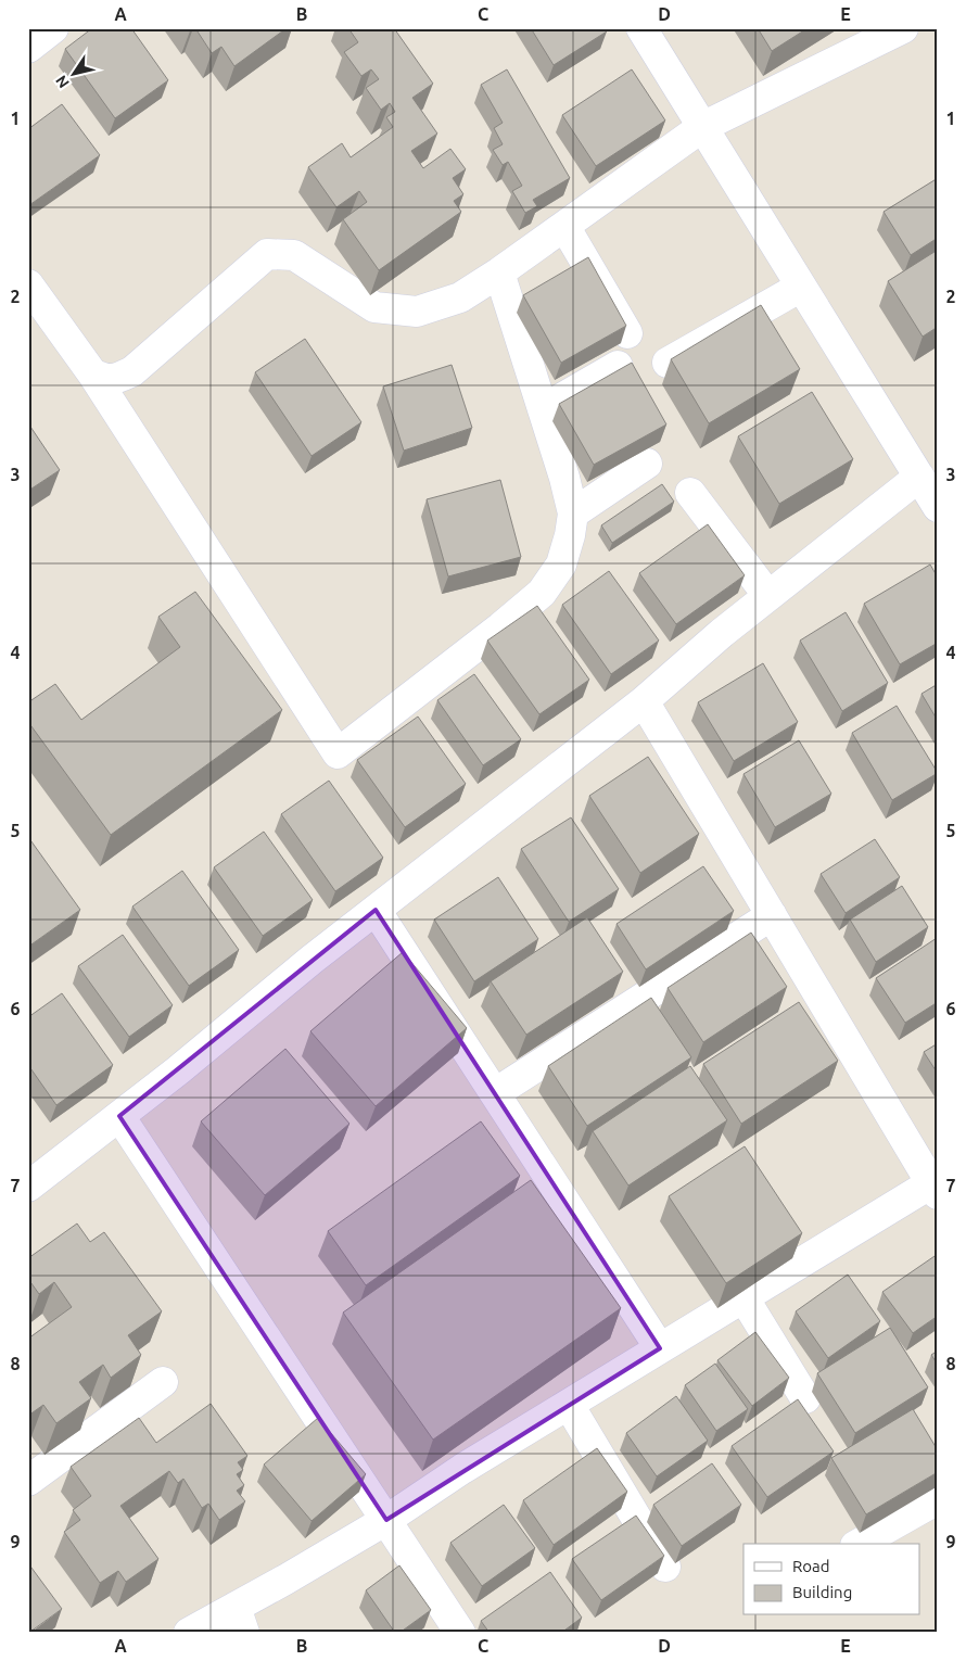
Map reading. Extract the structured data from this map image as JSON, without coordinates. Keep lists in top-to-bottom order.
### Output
{
  "legend": ["Road", "Building"],
  "north": "bottom left",
  "grid": {
    "columns": [
      "A",
      "B",
      "C",
      "D",
      "E"
    ],
    "rows": [
      "1",
      "2",
      "3",
      "4",
      "5",
      "6",
      "7",
      "8",
      "9"
    ]
  }
}
